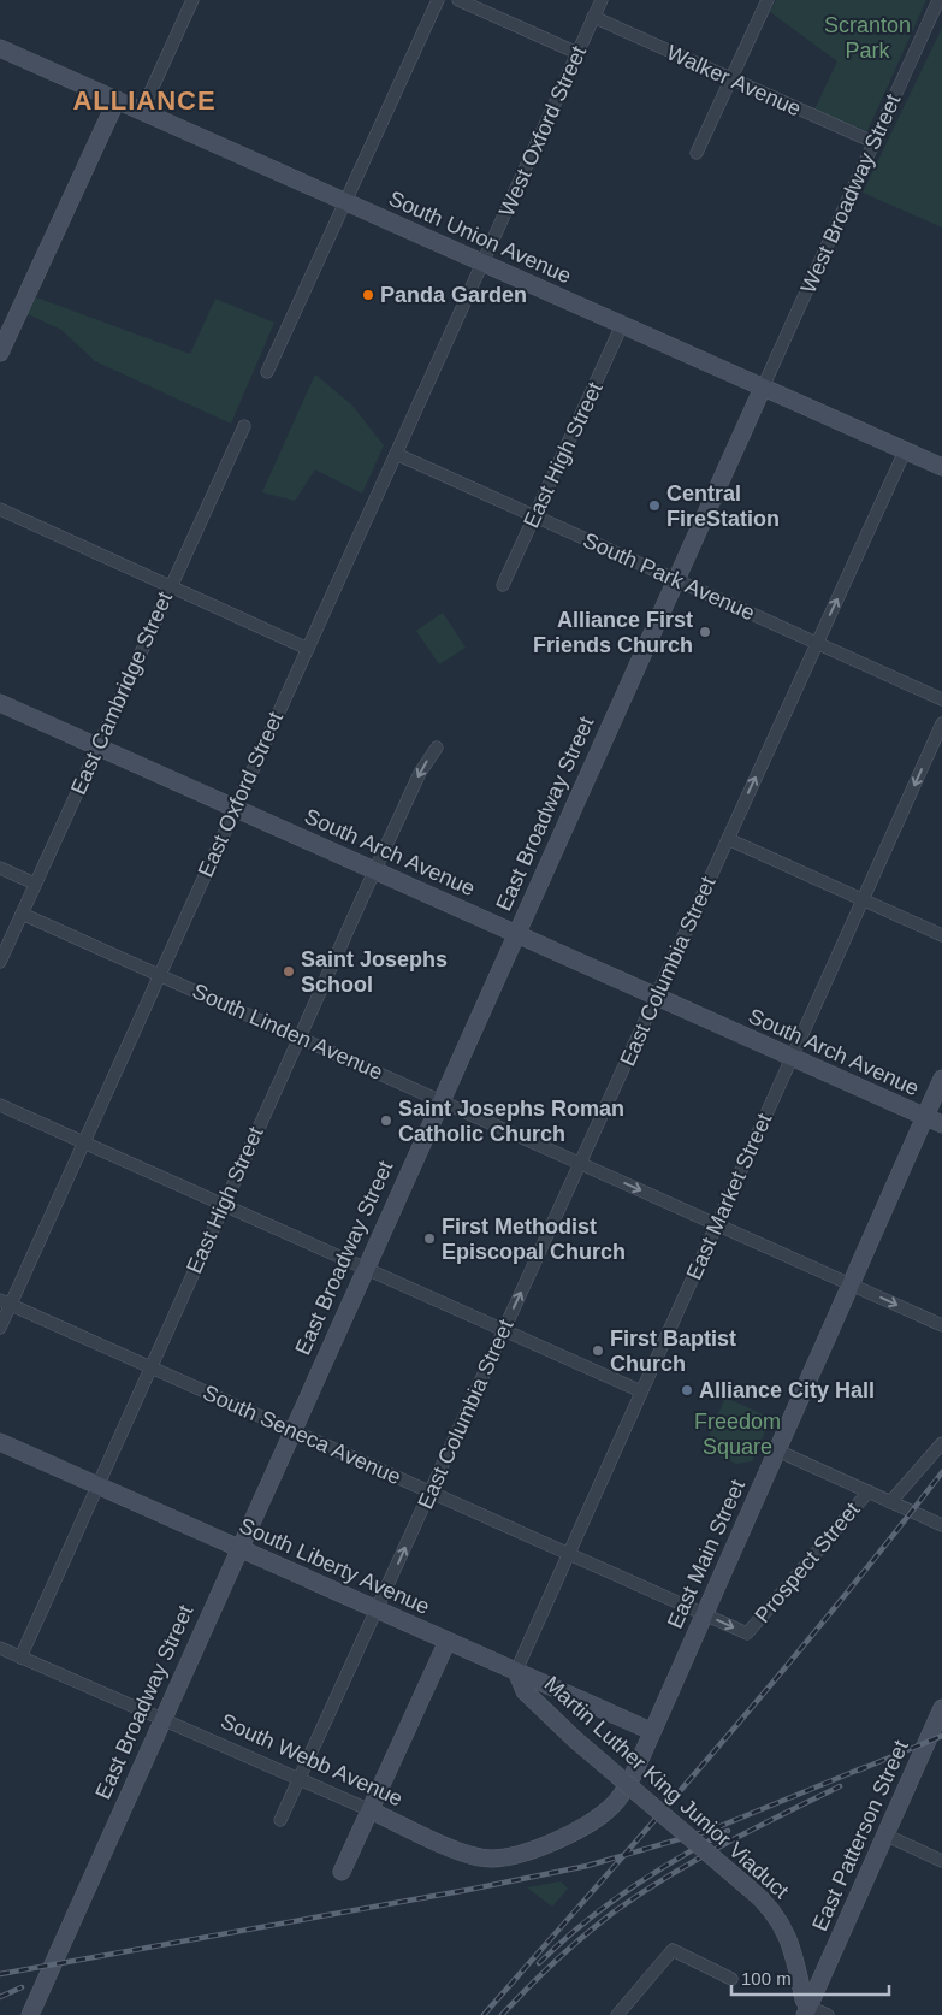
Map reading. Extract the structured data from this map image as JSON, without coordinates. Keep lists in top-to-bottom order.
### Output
{
  "streets": {
    "street": [
      "Walker Avenue",
      "West Oxford Street",
      "West Broadway Street",
      "South Union Avenue",
      "East High Street",
      "South Park Avenue",
      "East Cambridge Street",
      "East Oxford Street",
      "East Broadway Street",
      "South Arch Avenue",
      "East Columbia Street",
      "South Linden Avenue",
      "East Market Street",
      "South Seneca Avenue",
      "East Main Street",
      "Prospect Street",
      "South Liberty Avenue",
      "South Webb Avenue",
      "Martin Luther King Junior Viaduct",
      "East Patterson Street"
    ]
  },
  "crossings": [
    ["Walker Avenue", "West Oxford Street"],
    ["Walker Avenue", "West Broadway Street"],
    ["West Oxford Street", "South Union Avenue"],
    ["West Oxford Street", "East Oxford Street"],
    ["West Broadway Street", "South Union Avenue"],
    ["West Broadway Street", "East Broadway Street"],
    ["South Union Avenue", "East High Street"],
    ["South Union Avenue", "East Oxford Street"],
    ["South Union Avenue", "East Broadway Street"],
    ["South Union Avenue", "East Columbia Street"],
    ["East High Street", "South Park Avenue"],
    ["East High Street", "South Arch Avenue"],
    ["East High Street", "South Linden Avenue"],
    ["East High Street", "South Seneca Avenue"],
    ["East High Street", "South Liberty Avenue"],
    ["East High Street", "South Webb Avenue"],
    ["South Park Avenue", "East Oxford Street"],
    ["South Park Avenue", "East Broadway Street"],
    ["South Park Avenue", "East Columbia Street"],
    ["East Cambridge Street", "South Arch Avenue"],
    ["East Cambridge Street", "South Linden Avenue"],
    ["East Oxford Street", "South Arch Avenue"],
    ["East Oxford Street", "South Linden Avenue"],
    ["East Oxford Street", "South Seneca Avenue"],
    ["East Broadway Street", "South Arch Avenue"],
    ["East Broadway Street", "South Linden Avenue"],
    ["East Broadway Street", "South Seneca Avenue"],
    ["East Broadway Street", "South Liberty Avenue"],
    ["East Broadway Street", "South Webb Avenue"],
    ["South Arch Avenue", "East Columbia Street"],
    ["South Arch Avenue", "East Market Street"],
    ["South Arch Avenue", "East Main Street"],
    ["East Columbia Street", "South Linden Avenue"],
    ["East Columbia Street", "South Seneca Avenue"],
    ["East Columbia Street", "South Liberty Avenue"],
    ["East Columbia Street", "South Webb Avenue"],
    ["South Linden Avenue", "East Market Street"],
    ["South Linden Avenue", "East Main Street"],
    ["East Market Street", "South Seneca Avenue"],
    ["East Market Street", "South Liberty Avenue"],
    ["East Market Street", "Martin Luther King Junior Viaduct"],
    ["South Seneca Avenue", "East Main Street"],
    ["South Seneca Avenue", "Prospect Street"],
    ["East Main Street", "South Liberty Avenue"],
    ["East Main Street", "South Webb Avenue"],
    ["South Liberty Avenue", "Martin Luther King Junior Viaduct"],
    ["Martin Luther King Junior Viaduct", "East Patterson Street"]
  ],
  "one_way": ["East Columbia Street"],
  "districts": ["ALLIANCE"],
  "parks": ["Scranton Park", "Freedom Square"],
  "places": [
    "Panda Garden",
    "Central FireStation",
    "Alliance First Friends Church",
    "Saint Josephs School",
    "Saint Josephs Roman Catholic Church",
    "First Methodist Episcopal Church",
    "First Baptist Church",
    "Alliance City Hall"
  ],
  "scale_bar": "100 m"
}
